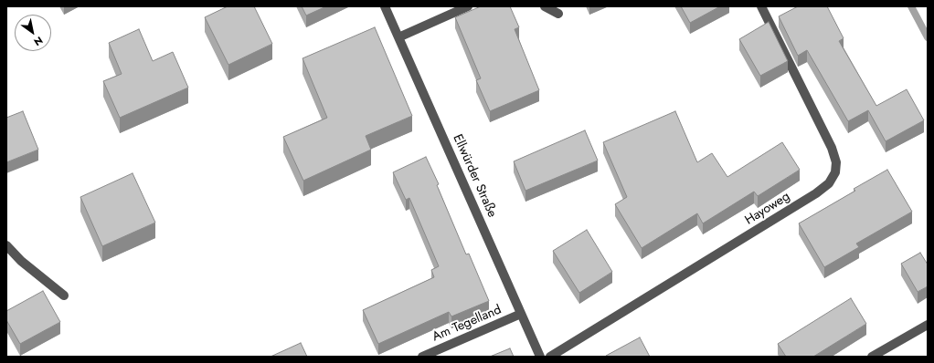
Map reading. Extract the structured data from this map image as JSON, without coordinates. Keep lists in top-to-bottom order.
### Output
{
  "streets": {
    "street": ["Ellwürder Straße", "Hayoweg", "Am Tegelland"]
  },
  "crossings": [
    ["Ellwürder Straße", "Am Tegelland"]
  ],
  "north": "bottom right"
}
